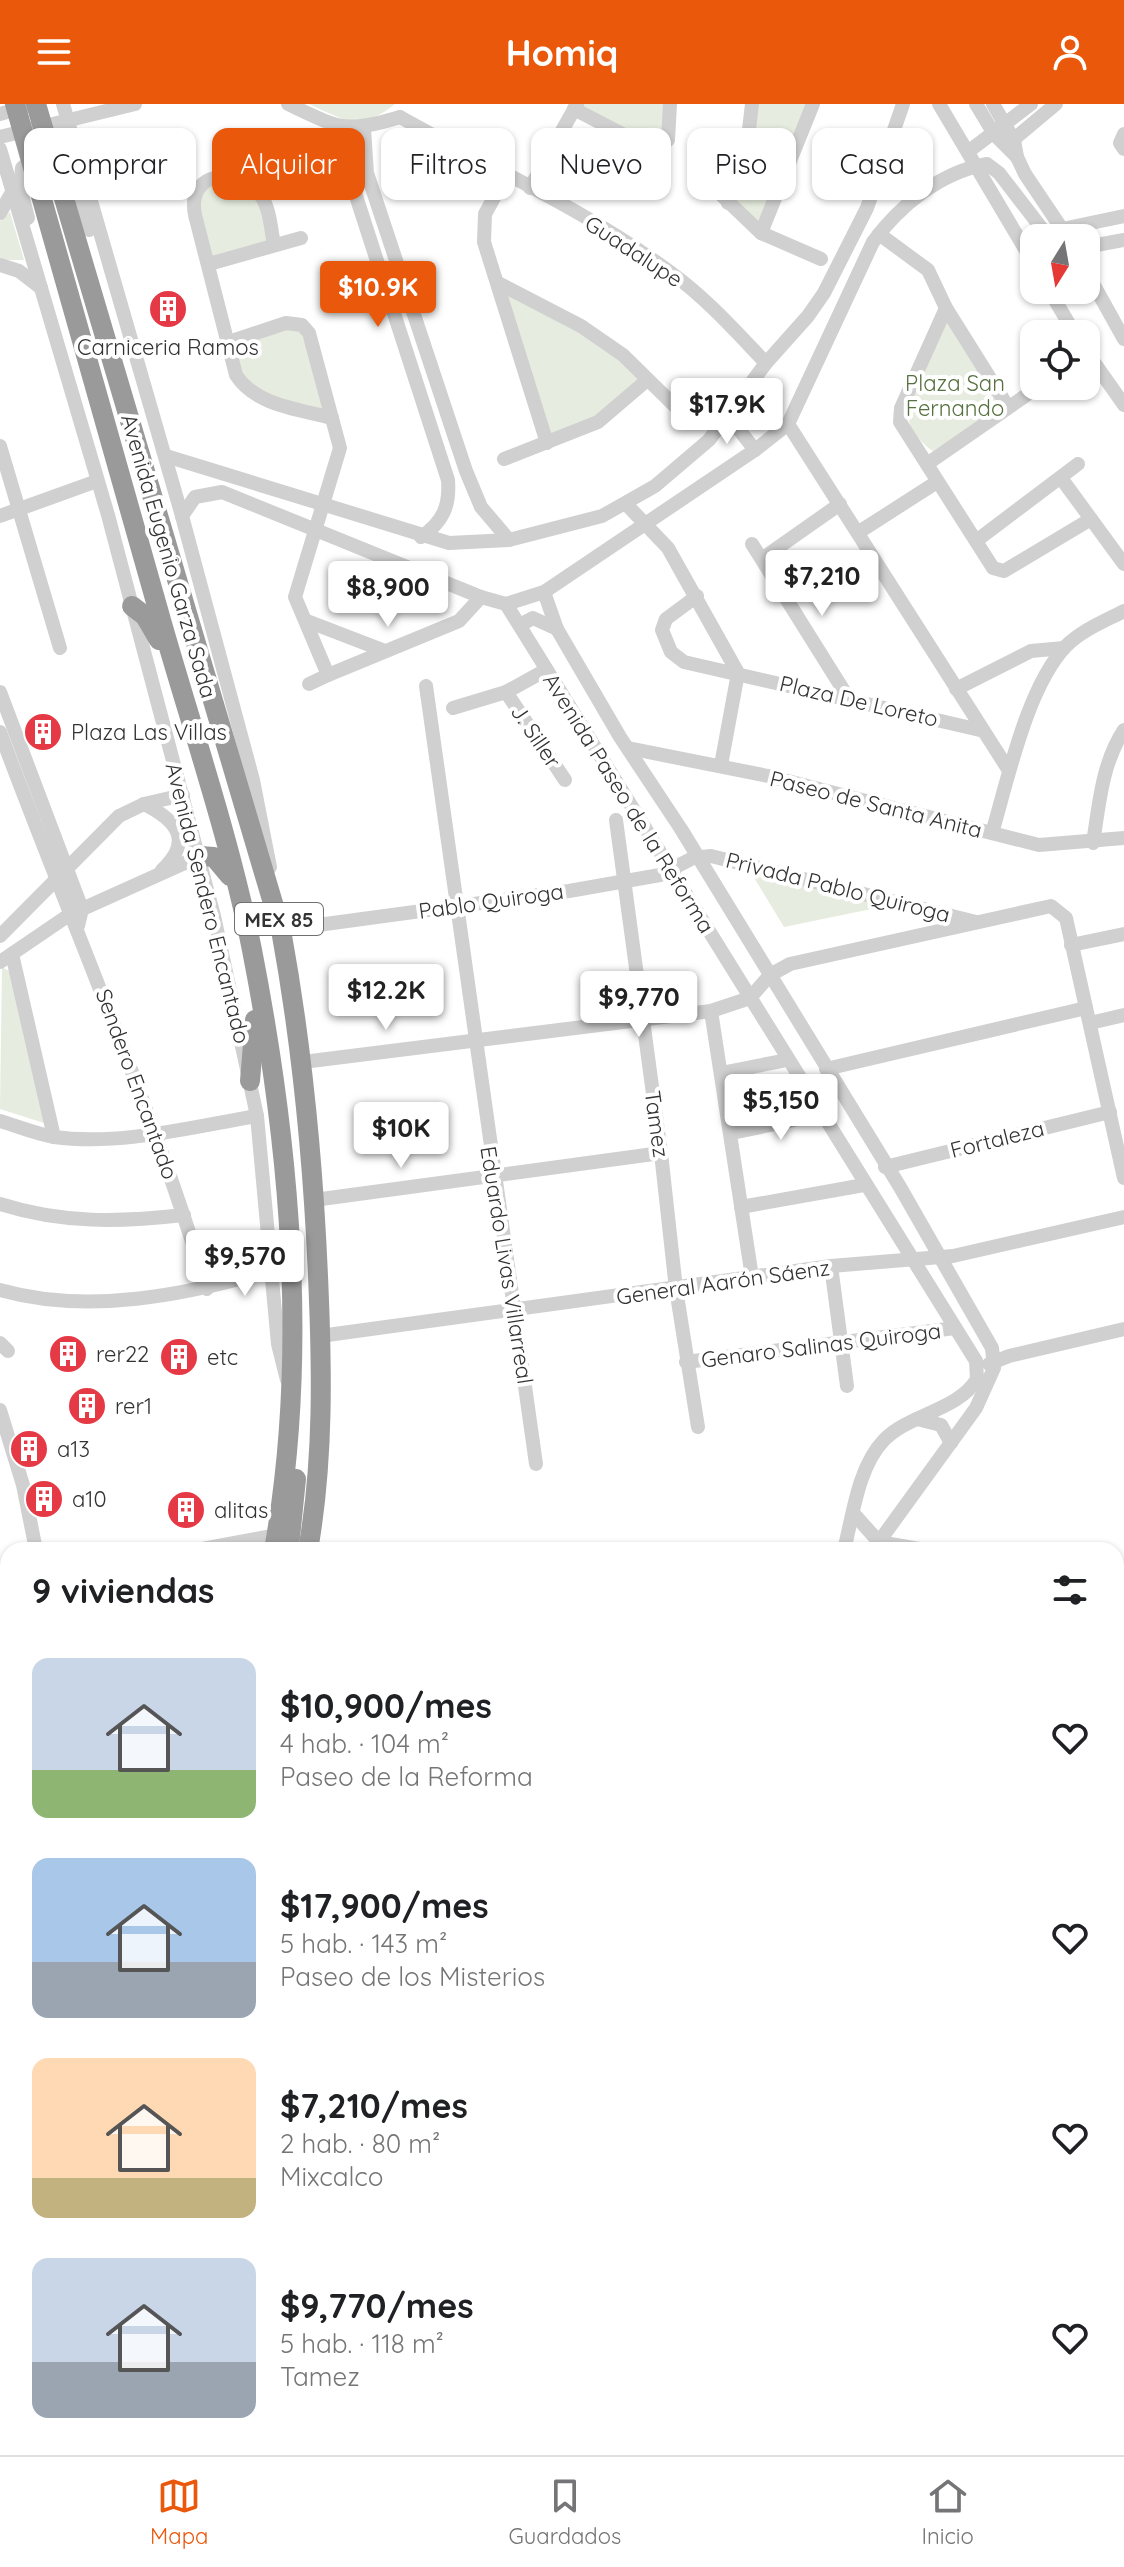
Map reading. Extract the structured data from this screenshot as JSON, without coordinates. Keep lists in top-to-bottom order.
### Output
{
  "streets": {
    "highway": ["Avenida Eugenio Garza Sada", "MEX 85"],
    "street": [
      "Guadalupe",
      "Plaza De Loreto",
      "J. Siller",
      "Avenida Paseo de la Reforma",
      "Paseo de Santa Anita",
      "Privada Pablo Quiroga",
      "Pablo Quiroga",
      "Avenida Sendero Encantado",
      "Sendero Encantado",
      "Tamez",
      "Fortaleza",
      "Eduardo Livas Villarreal",
      "General Aarón Sáenz",
      "Genaro Salinas Quiroga"
    ]
  },
  "crossings": [
    ["Avenida Eugenio Garza Sada", "Pablo Quiroga"],
    ["Avenida Eugenio Garza Sada", "Avenida Sendero Encantado"],
    ["Avenida Eugenio Garza Sada", "General Aarón Sáenz"],
    ["Avenida Paseo de la Reforma", "Paseo de Santa Anita"],
    ["Avenida Paseo de la Reforma", "Privada Pablo Quiroga"],
    ["Avenida Paseo de la Reforma", "Pablo Quiroga"],
    ["Avenida Paseo de la Reforma", "Fortaleza"],
    ["Avenida Paseo de la Reforma", "General Aarón Sáenz"],
    ["Avenida Paseo de la Reforma", "Genaro Salinas Quiroga"],
    ["Privada Pablo Quiroga", "Pablo Quiroga"],
    ["Pablo Quiroga", "Tamez"],
    ["Pablo Quiroga", "Eduardo Livas Villarreal"],
    ["Tamez", "General Aarón Sáenz"],
    ["Tamez", "Genaro Salinas Quiroga"],
    ["Eduardo Livas Villarreal", "General Aarón Sáenz"]
  ],
  "parks": ["Plaza San Fernando"],
  "places": {
    "building": [
      "Carniceria Ramos",
      "Plaza Las Villas",
      "rer22",
      "etc",
      "rer1",
      "a13",
      "a10",
      "alitas"
    ]
  },
  "north": "bottom",
  "page": {
    "header": "Homiq",
    "chip": [
      "Comprar",
      "Alquilar",
      "Filtros",
      "Nuevo",
      "Piso",
      "Casa"
    ],
    "price": [
      "$10.9K",
      "$17.9K",
      "$7,210",
      "$8,900",
      "$12.2K",
      "$9,770",
      "$5,150",
      "$10K",
      "$9,570"
    ],
    "heading": "9 viviendas",
    "list": [
      {
        "name": "$10,900/mes",
        "note": "4 hab. · 104 m² · Paseo de la Reforma"
      },
      {
        "name": "$17,900/mes",
        "note": "5 hab. · 143 m² · Paseo de los Misterios"
      },
      {
        "name": "$7,210/mes",
        "note": "2 hab. · 80 m² · Mixcalco"
      },
      {
        "name": "$9,770/mes",
        "note": "5 hab. · 118 m² · Tamez"
      }
    ],
    "tabs": ["Mapa", "Guardados", "Inicio"]
  }
}
